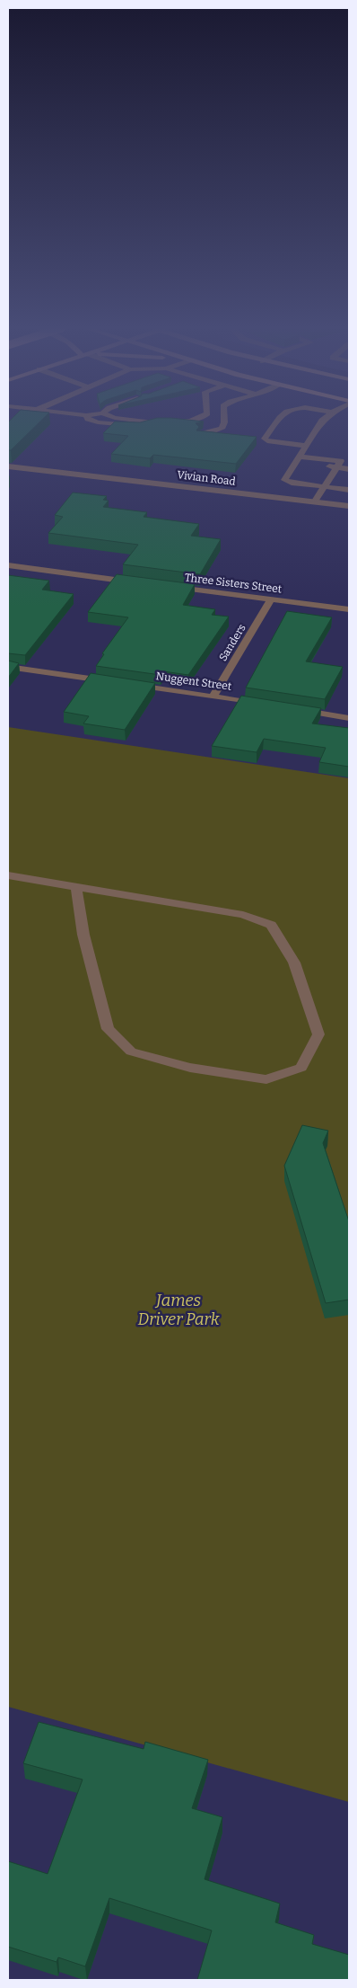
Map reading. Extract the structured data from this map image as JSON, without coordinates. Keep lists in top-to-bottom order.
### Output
{
  "streets": {
    "street": [
      "Vivian Road",
      "Three Sisters Street",
      "Sanders",
      "Nuggent Street"
    ]
  },
  "crossings": [
    ["Three Sisters Street", "Sanders"],
    ["Sanders", "Nuggent Street"]
  ],
  "parks": ["James Driver Park"]
}
